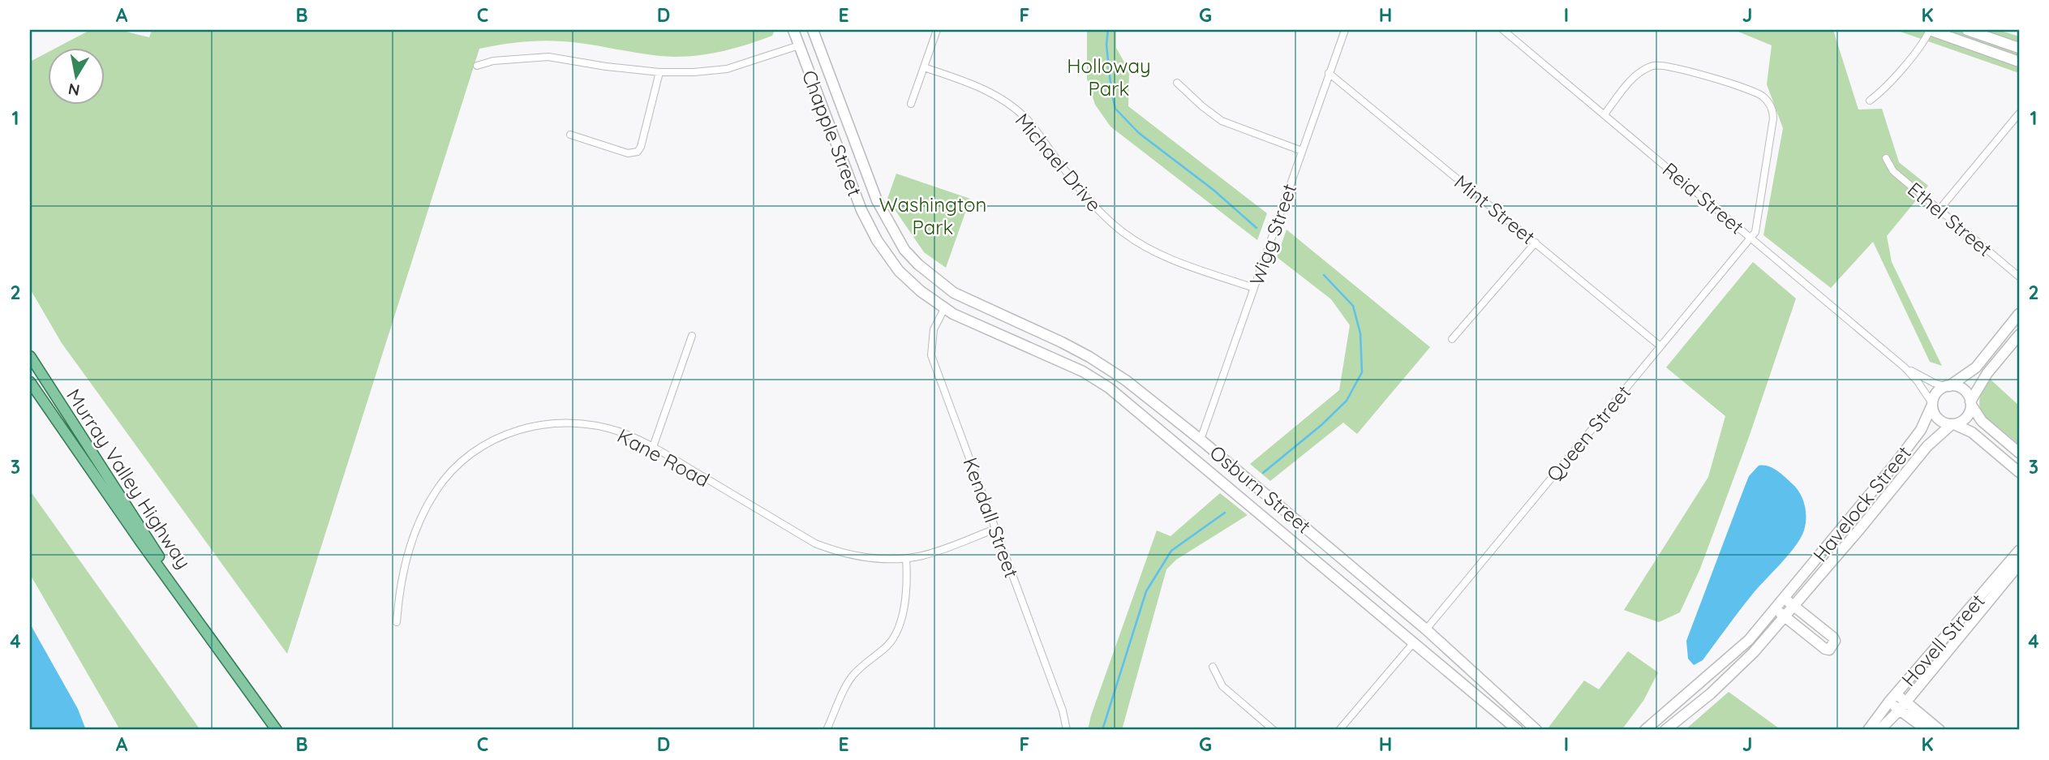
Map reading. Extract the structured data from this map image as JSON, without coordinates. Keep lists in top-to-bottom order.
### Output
{
  "streets": {
    "main road": ["Murray Valley Highway"],
    "street": [
      "Chapple Street",
      "Michael Drive",
      "Reid Street",
      "Mint Street",
      "Ethel Street",
      "Wigg Street",
      "Queen Street",
      "Kane Road",
      "Osburn Street",
      "Havelock Street",
      "Kendall Street",
      "Hovell Street"
    ]
  },
  "crossings": [
    ["Chapple Street", "Osburn Street"],
    ["Chapple Street", "Kendall Street"],
    ["Michael Drive", "Wigg Street"],
    ["Reid Street", "Queen Street"],
    ["Reid Street", "Havelock Street"],
    ["Mint Street", "Wigg Street"],
    ["Mint Street", "Queen Street"],
    ["Wigg Street", "Osburn Street"],
    ["Queen Street", "Osburn Street"],
    ["Kane Road", "Kendall Street"],
    ["Osburn Street", "Kendall Street"]
  ],
  "parks": ["Holloway Park", "Washington Park"],
  "north": "bottom",
  "grid": {
    "columns": [
      "A",
      "B",
      "C",
      "D",
      "E",
      "F",
      "G",
      "H",
      "I",
      "J",
      "K"
    ],
    "rows": [
      "1",
      "2",
      "3",
      "4"
    ]
  }
}
